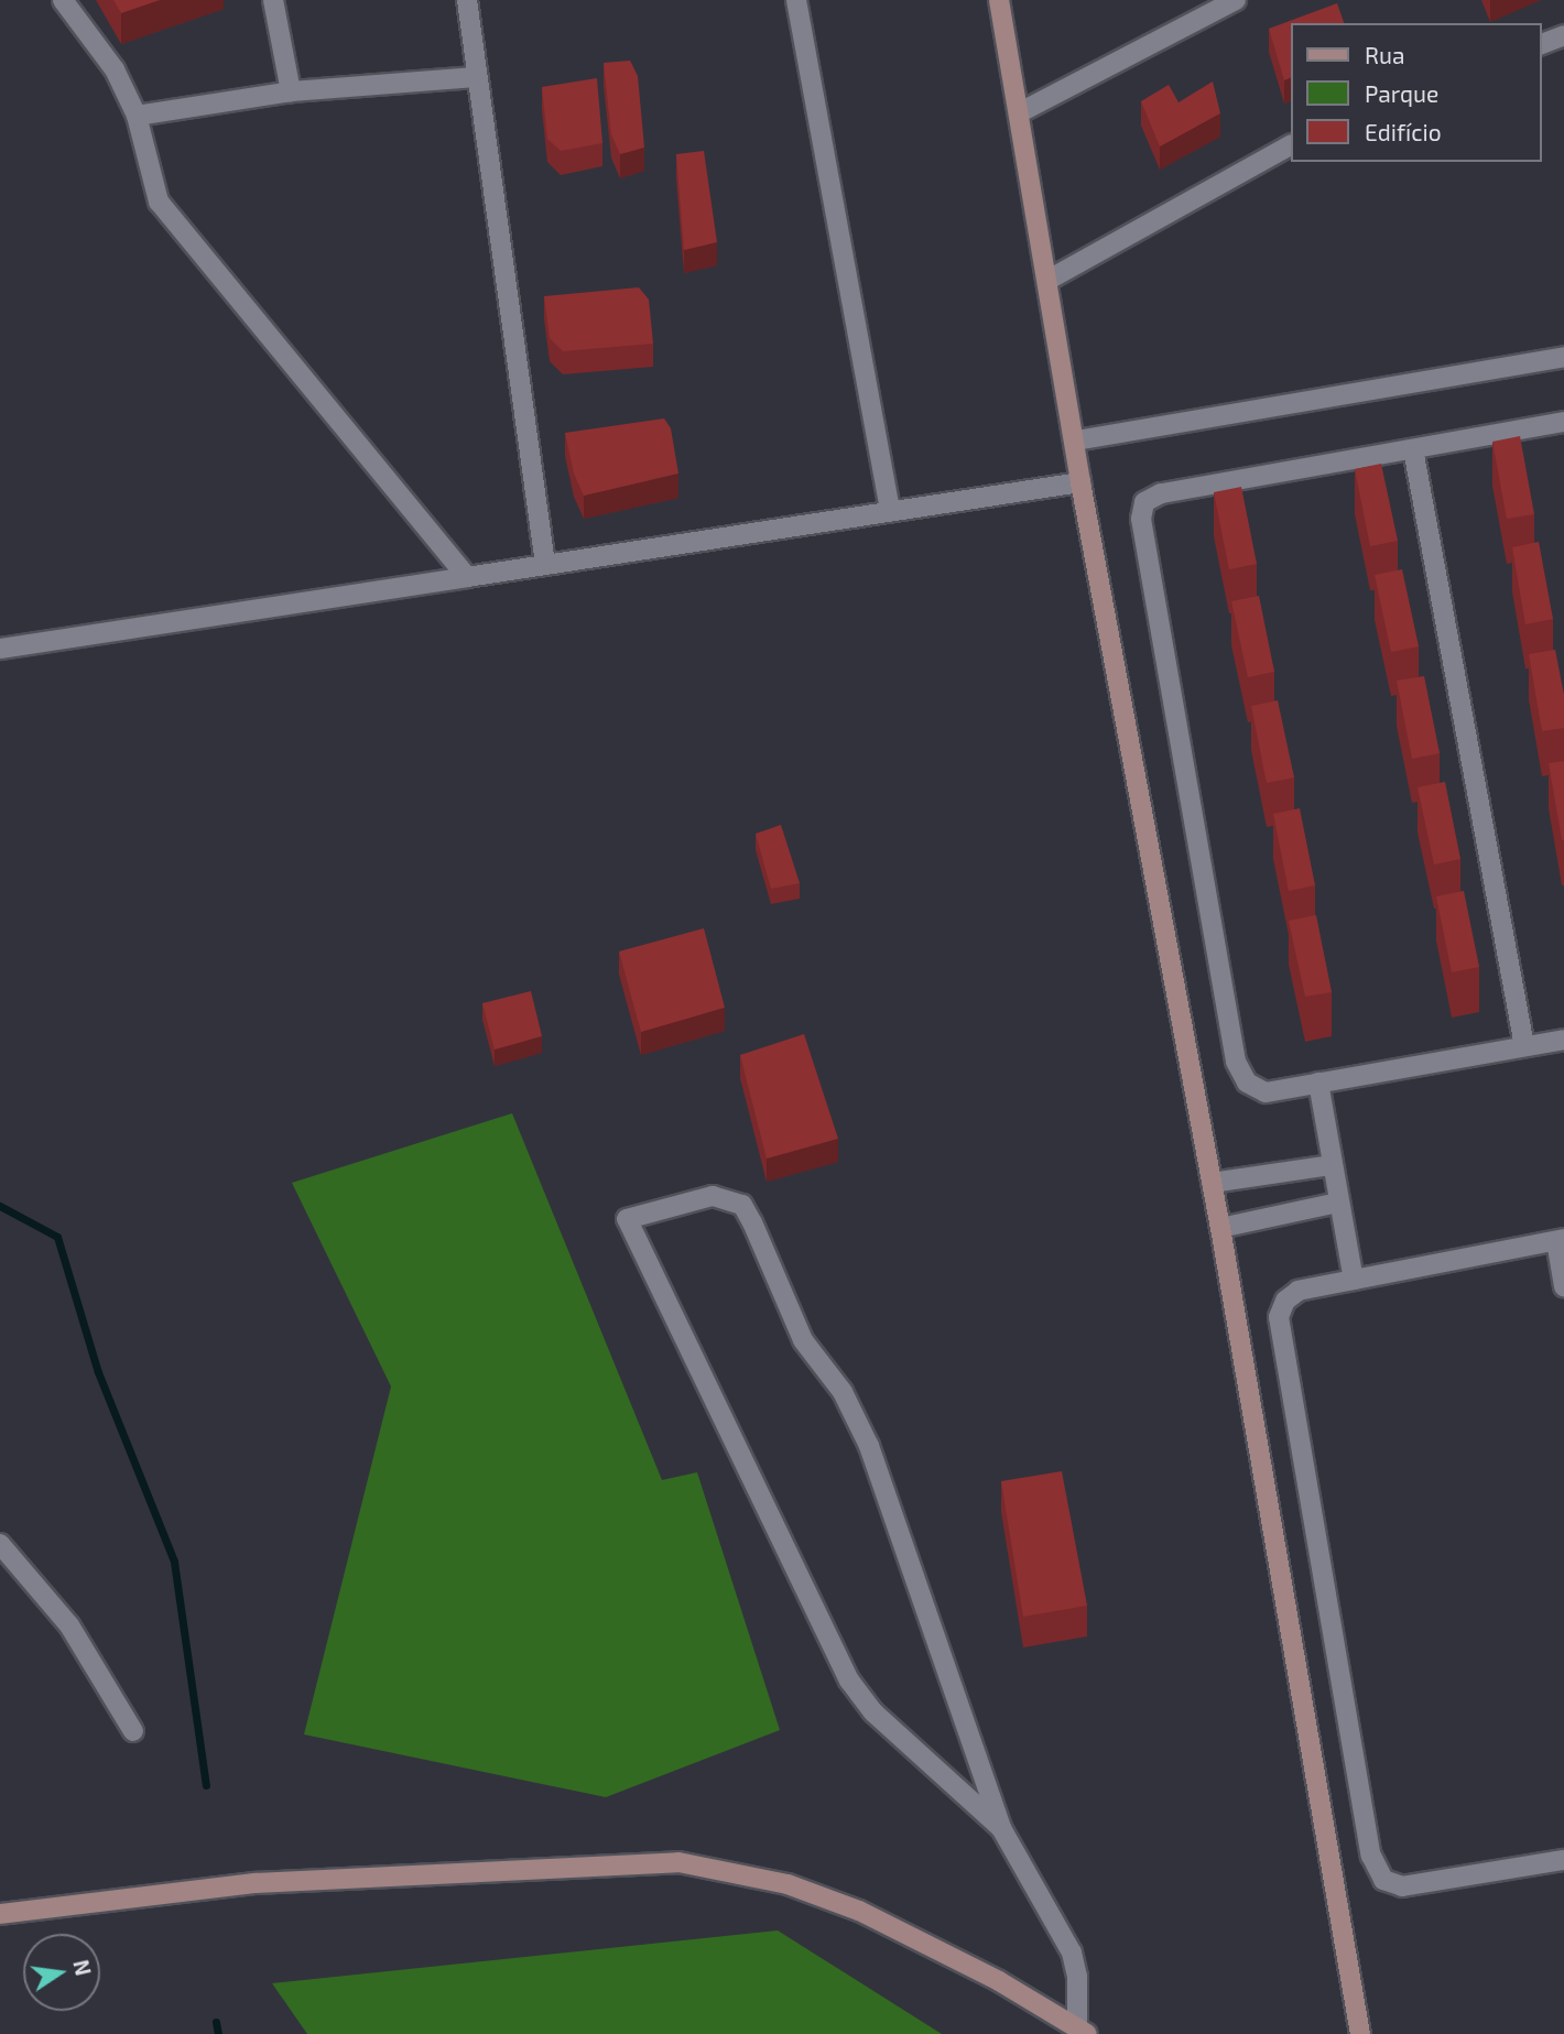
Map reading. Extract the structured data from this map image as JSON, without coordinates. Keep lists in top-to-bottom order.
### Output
{
  "legend": ["Rua", "Parque", "Edifício"],
  "north": "right"
}
